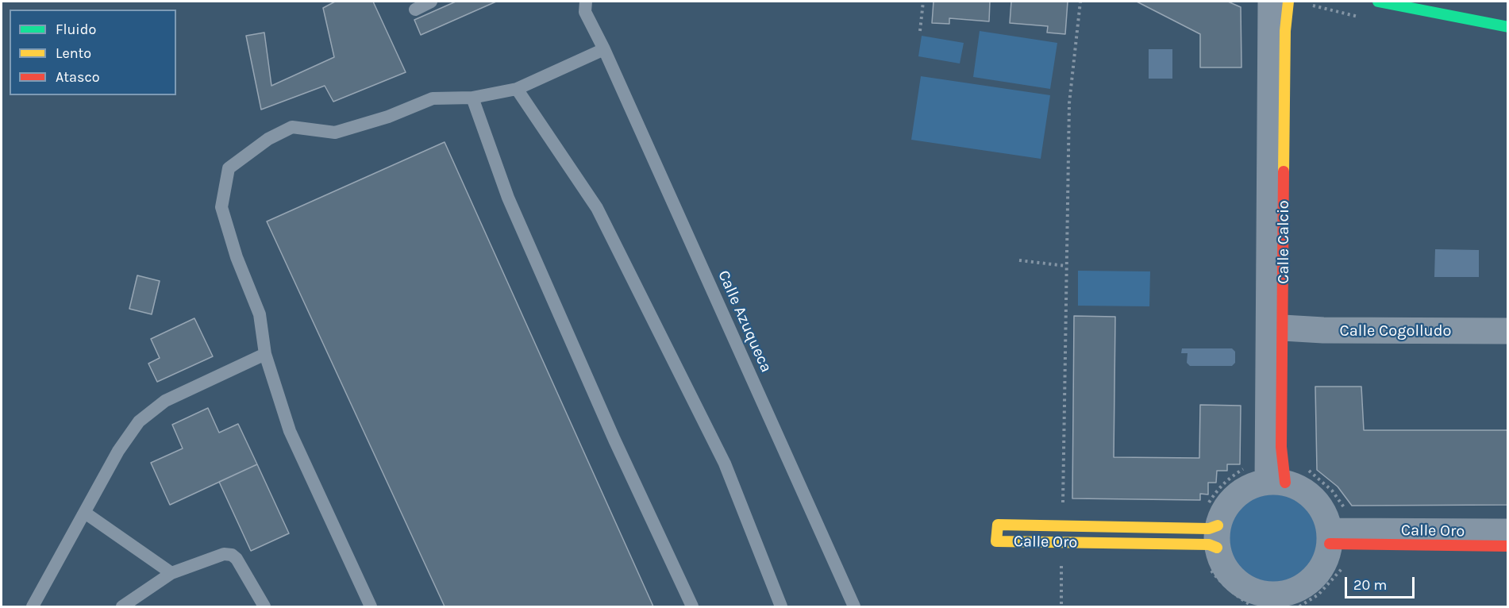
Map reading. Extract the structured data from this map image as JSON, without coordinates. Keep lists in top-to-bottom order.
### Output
{
  "streets": {
    "street": ["Calle Calcio", "Calle Cogolludo", "Calle Oro"],
    "lane": ["Calle Azuqueca"]
  },
  "crossings": [
    ["Calle Calcio", "Calle Cogolludo"],
    ["Calle Calcio", "Calle Oro"]
  ],
  "legend": ["Fluido", "Lento", "Atasco"],
  "scale_bar": "20 m"
}
